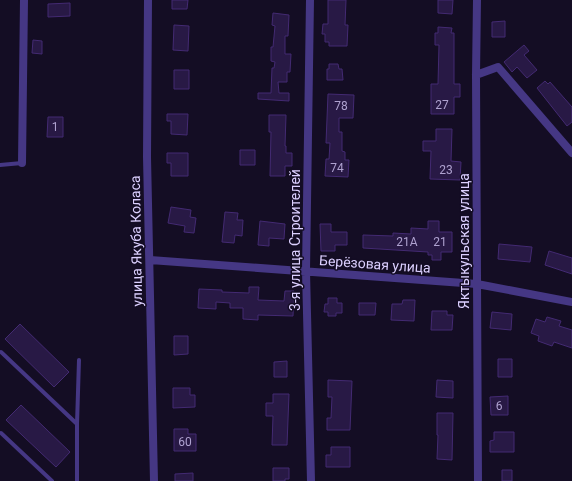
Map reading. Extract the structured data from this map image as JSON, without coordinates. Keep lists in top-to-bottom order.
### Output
{
  "streets": {
    "street": [
      "3-я улица Строителей",
      "улица Якуба Коласа",
      "Яктыкульская улица",
      "Берёзовая улица"
    ]
  },
  "crossings": [
    ["3-я улица Строителей", "Берёзовая улица"],
    ["улица Якуба Коласа", "Берёзовая улица"],
    ["Яктыкульская улица", "Берёзовая улица"]
  ],
  "house_numbers": [
    "27",
    "78",
    "1",
    "74",
    "23",
    "21А",
    "21",
    "6",
    "60"
  ]
}
